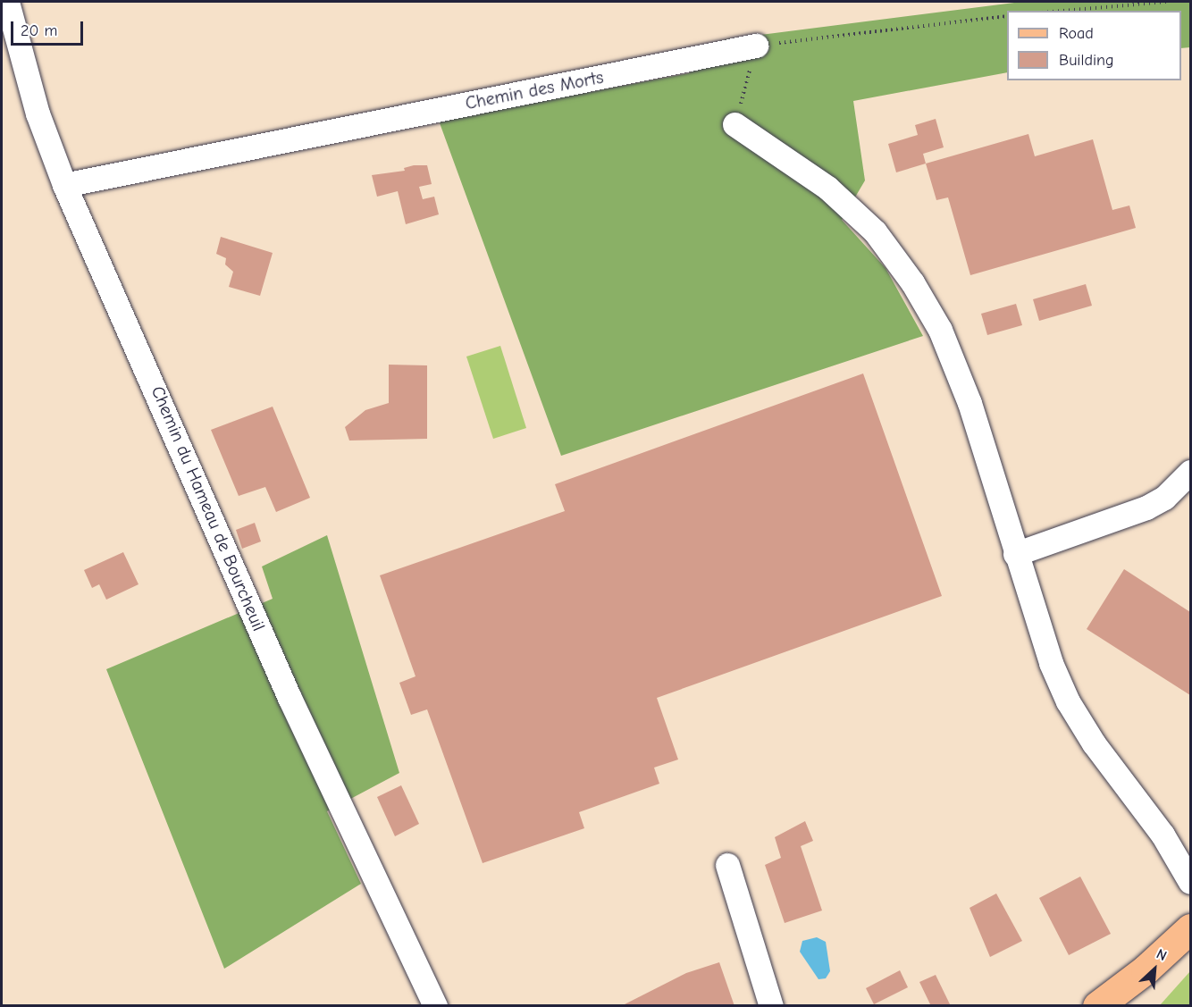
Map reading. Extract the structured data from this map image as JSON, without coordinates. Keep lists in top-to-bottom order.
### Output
{
  "streets": {
    "street": ["Chemin des Morts", "Chemin du Hameau de Bourcheuil"]
  },
  "crossings": [
    ["Chemin des Morts", "Chemin du Hameau de Bourcheuil"]
  ],
  "legend": ["Road", "Building"],
  "scale_bar": "20 m",
  "north": "top right"
}
